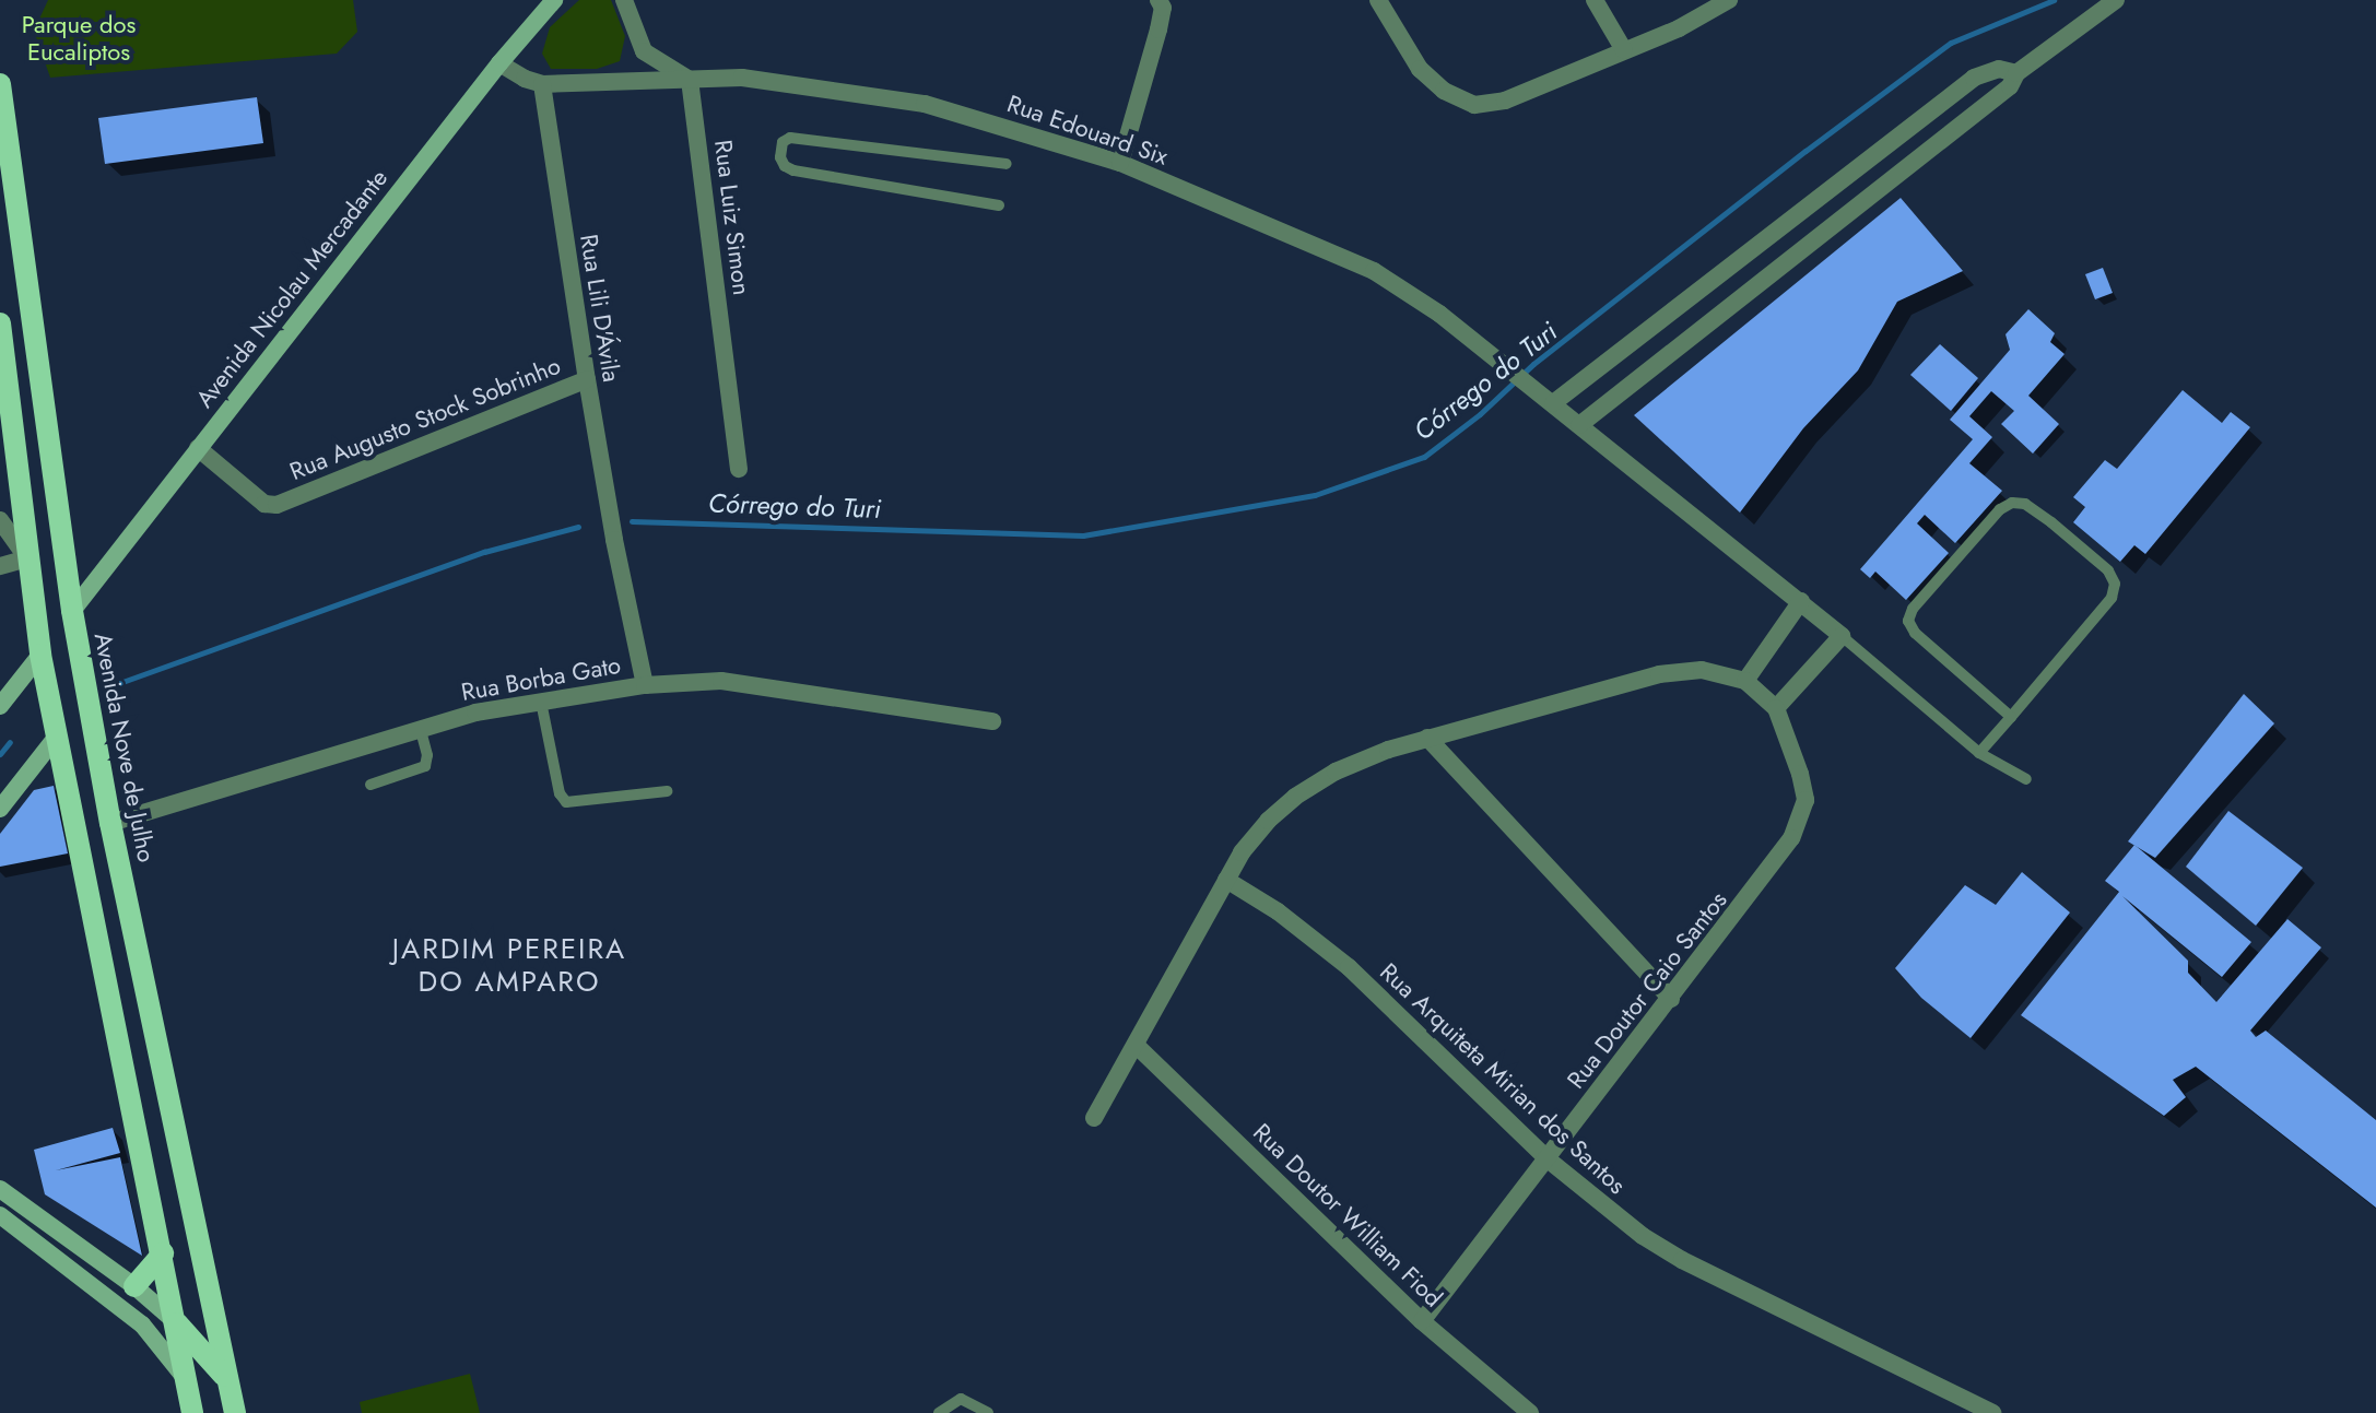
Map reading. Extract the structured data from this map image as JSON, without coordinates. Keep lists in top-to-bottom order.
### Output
{
  "streets": {
    "main road": ["Avenida Nicolau Mercadante", "Avenida Nove de Julho"],
    "street": [
      "Rua Edouard Six",
      "Rua Luiz Simon",
      "Rua Lili D'Ávila",
      "Rua Augusto Stock Sobrinho",
      "Rua Borba Gato",
      "Rua Doutor Caio Santos",
      "Rua Arquiteta Mirian dos Santos",
      "Rua Doutor William Fiod"
    ]
  },
  "crossings": [
    ["Rua Edouard Six", "Rua Luiz Simon"],
    ["Rua Edouard Six", "Rua Lili D'Ávila"],
    ["Avenida Nicolau Mercadante", "Rua Augusto Stock Sobrinho"],
    ["Avenida Nicolau Mercadante", "Avenida Nove de Julho"],
    ["Rua Lili D'Ávila", "Rua Augusto Stock Sobrinho"],
    ["Rua Lili D'Ávila", "Rua Borba Gato"],
    ["Rua Borba Gato", "Avenida Nove de Julho"],
    ["Rua Doutor Caio Santos", "Rua Arquiteta Mirian dos Santos"],
    ["Rua Doutor Caio Santos", "Rua Doutor William Fiod"]
  ],
  "districts": ["JARDIM PEREIRA DO AMPARO"],
  "water": ["Córrego do Turi"],
  "parks": ["Parque dos Eucaliptos"]
}
